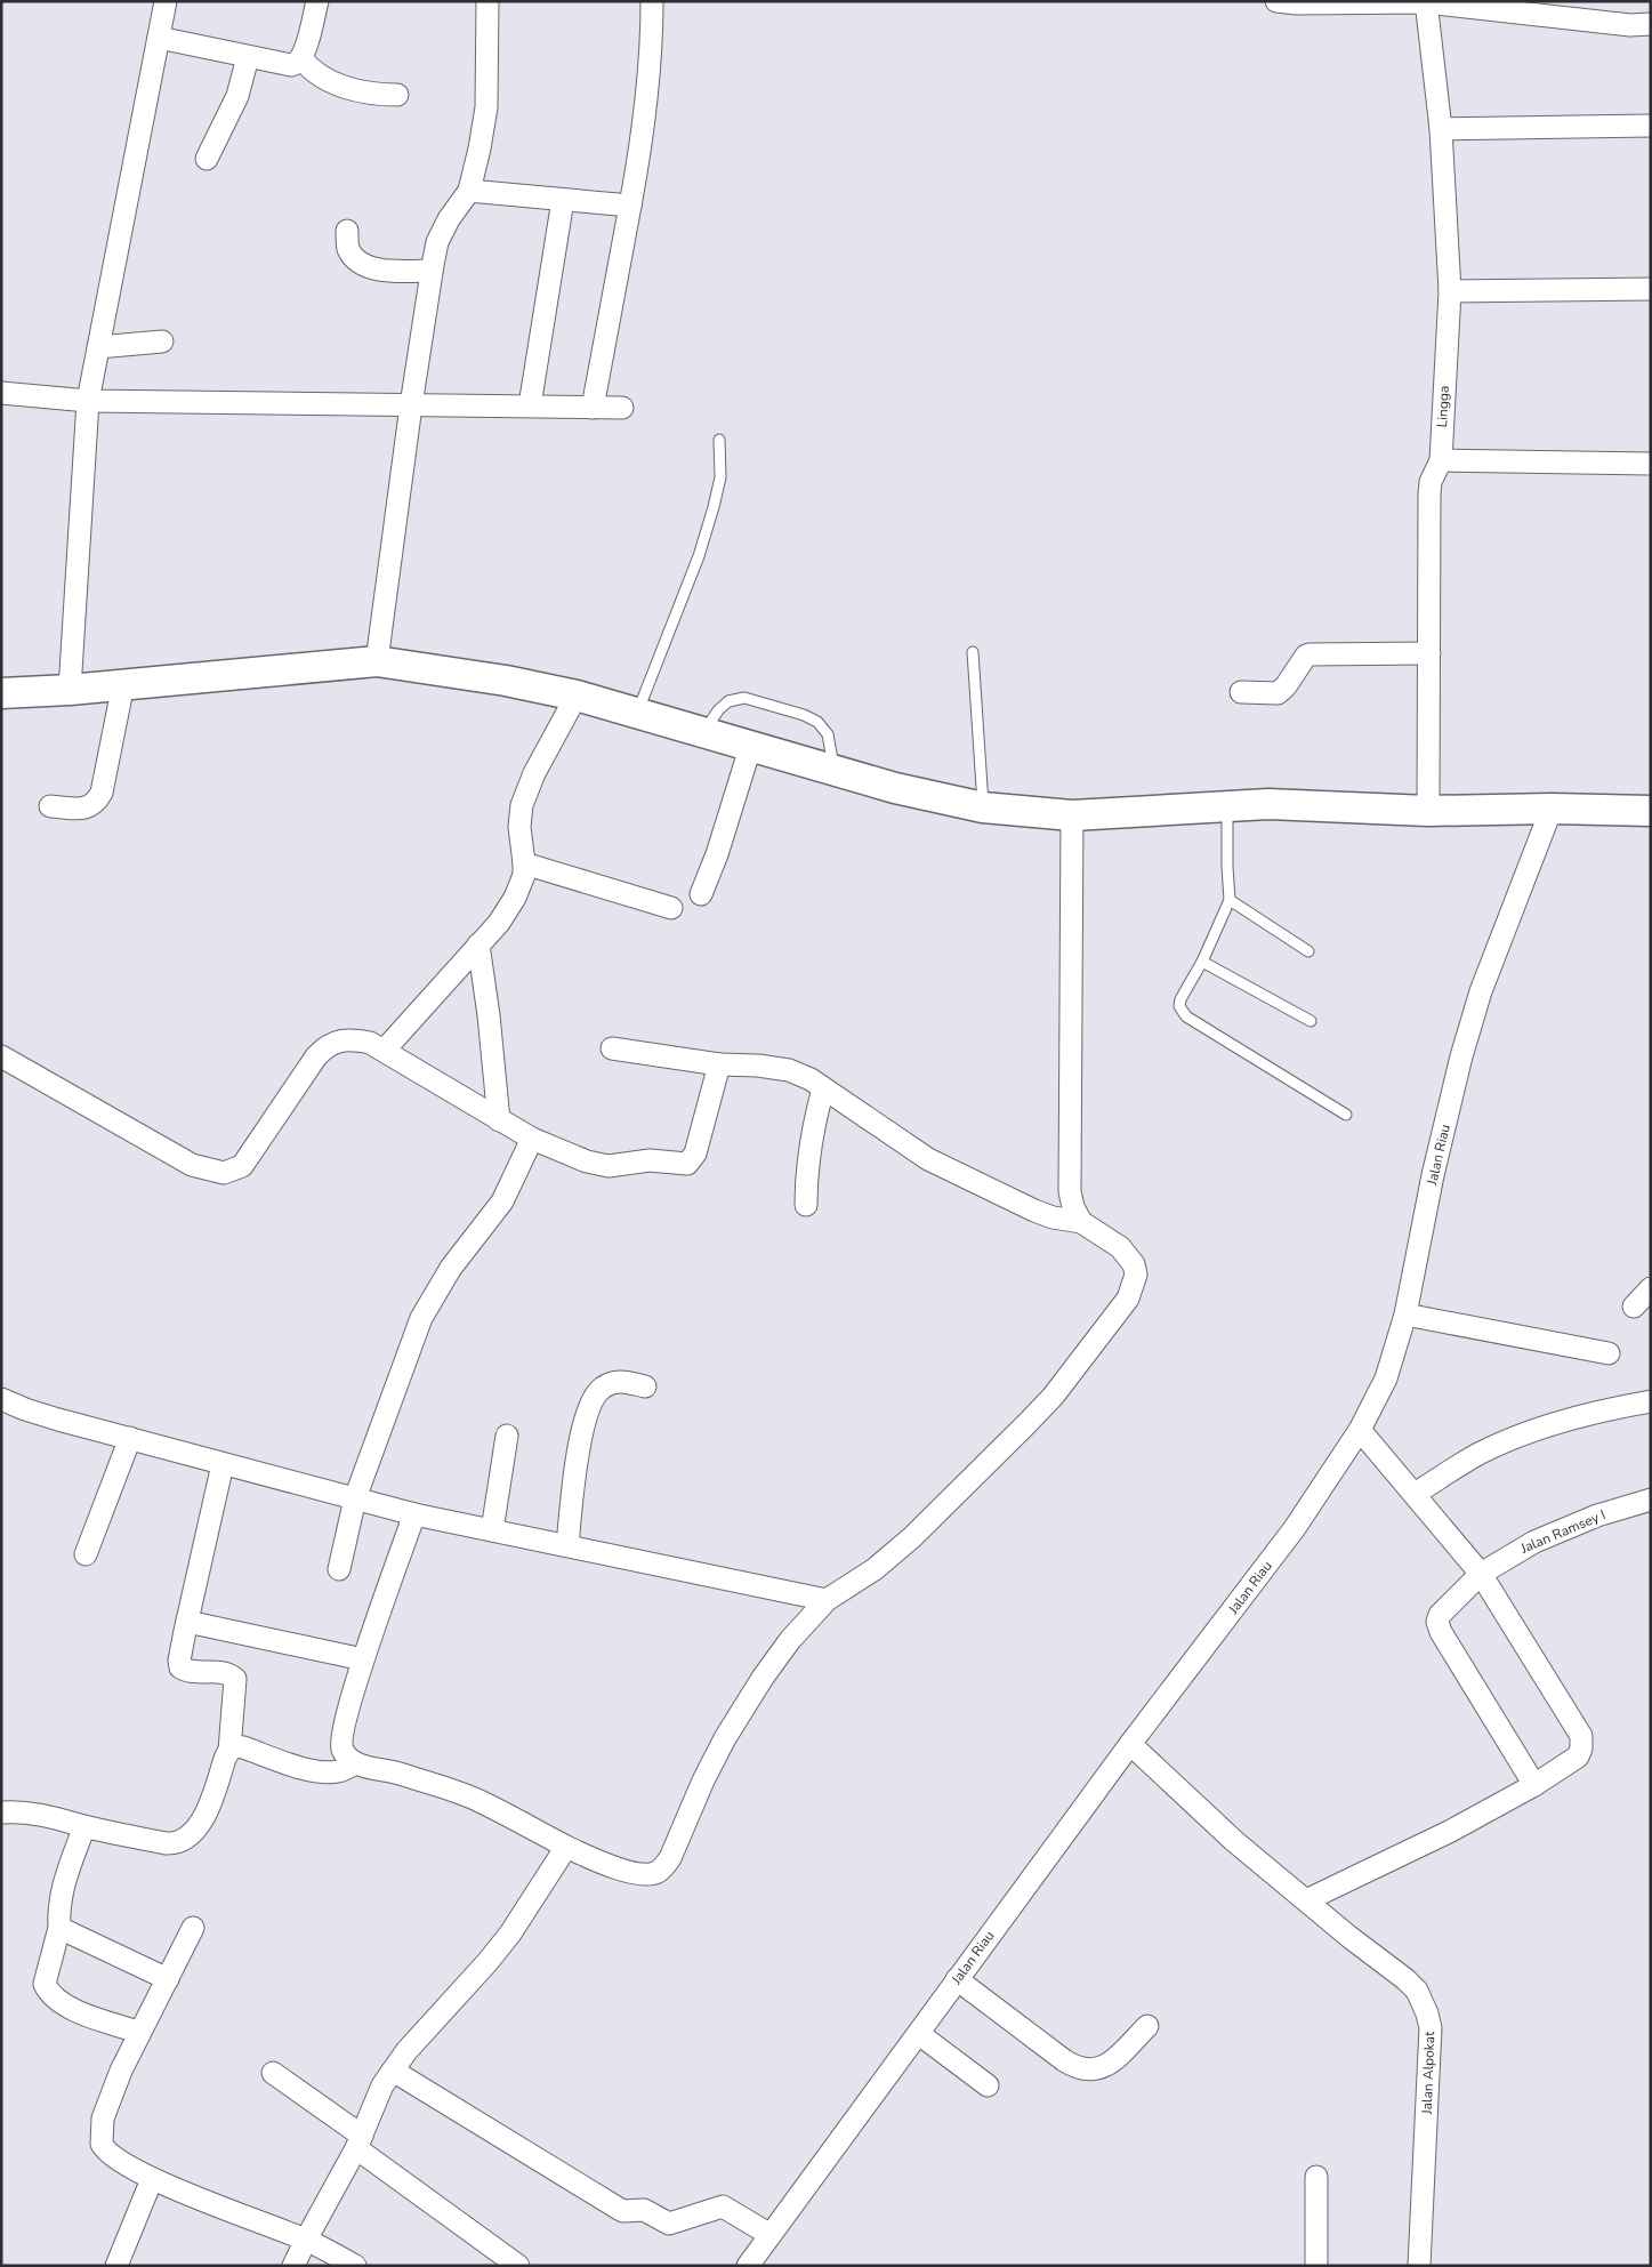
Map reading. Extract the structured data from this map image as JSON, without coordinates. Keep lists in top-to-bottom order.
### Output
{
  "streets": {
    "street": [
      "Lingga",
      "Jalan Riau",
      "Jalan Ramsey I",
      "Jalan Alpokat"
    ]
  },
  "crossings": [
    ["Jalan Riau", "Jalan Alpokat"]
  ]
}
